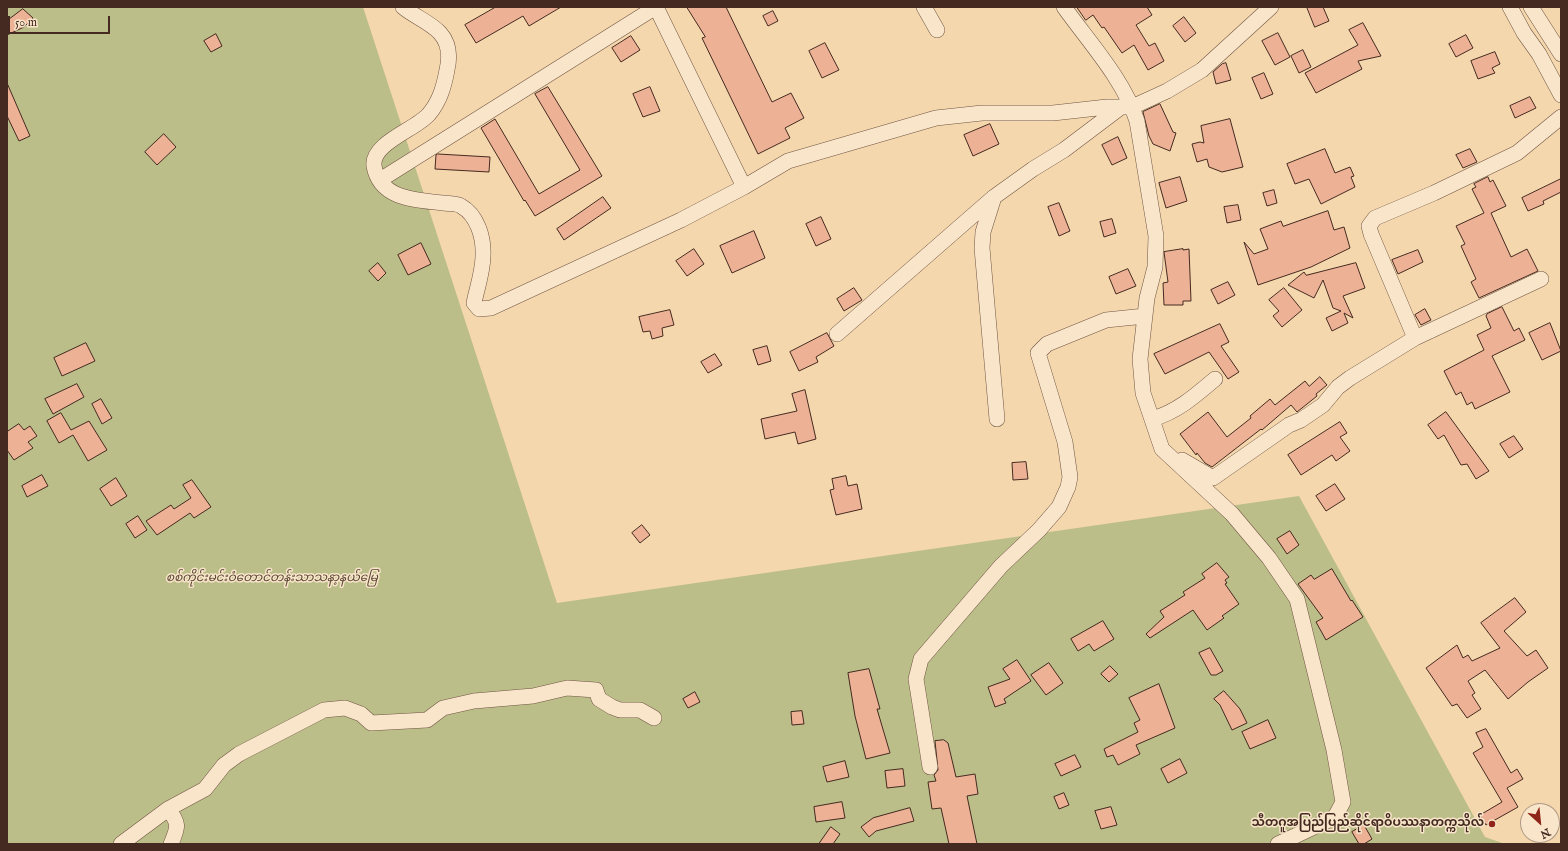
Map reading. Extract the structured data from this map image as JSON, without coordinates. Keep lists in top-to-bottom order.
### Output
{
  "parks": ["စစ်ကိုင်းမင်းဝံတောင်တန်းသာသနာ့နယ်မြေ"],
  "places": ["သီတဂူအပြည်ပြည်ဆိုင်ရာဝိပဿနာတက္ကသိုလ်"],
  "scale_bar": "50 m",
  "north": "bottom right"
}
